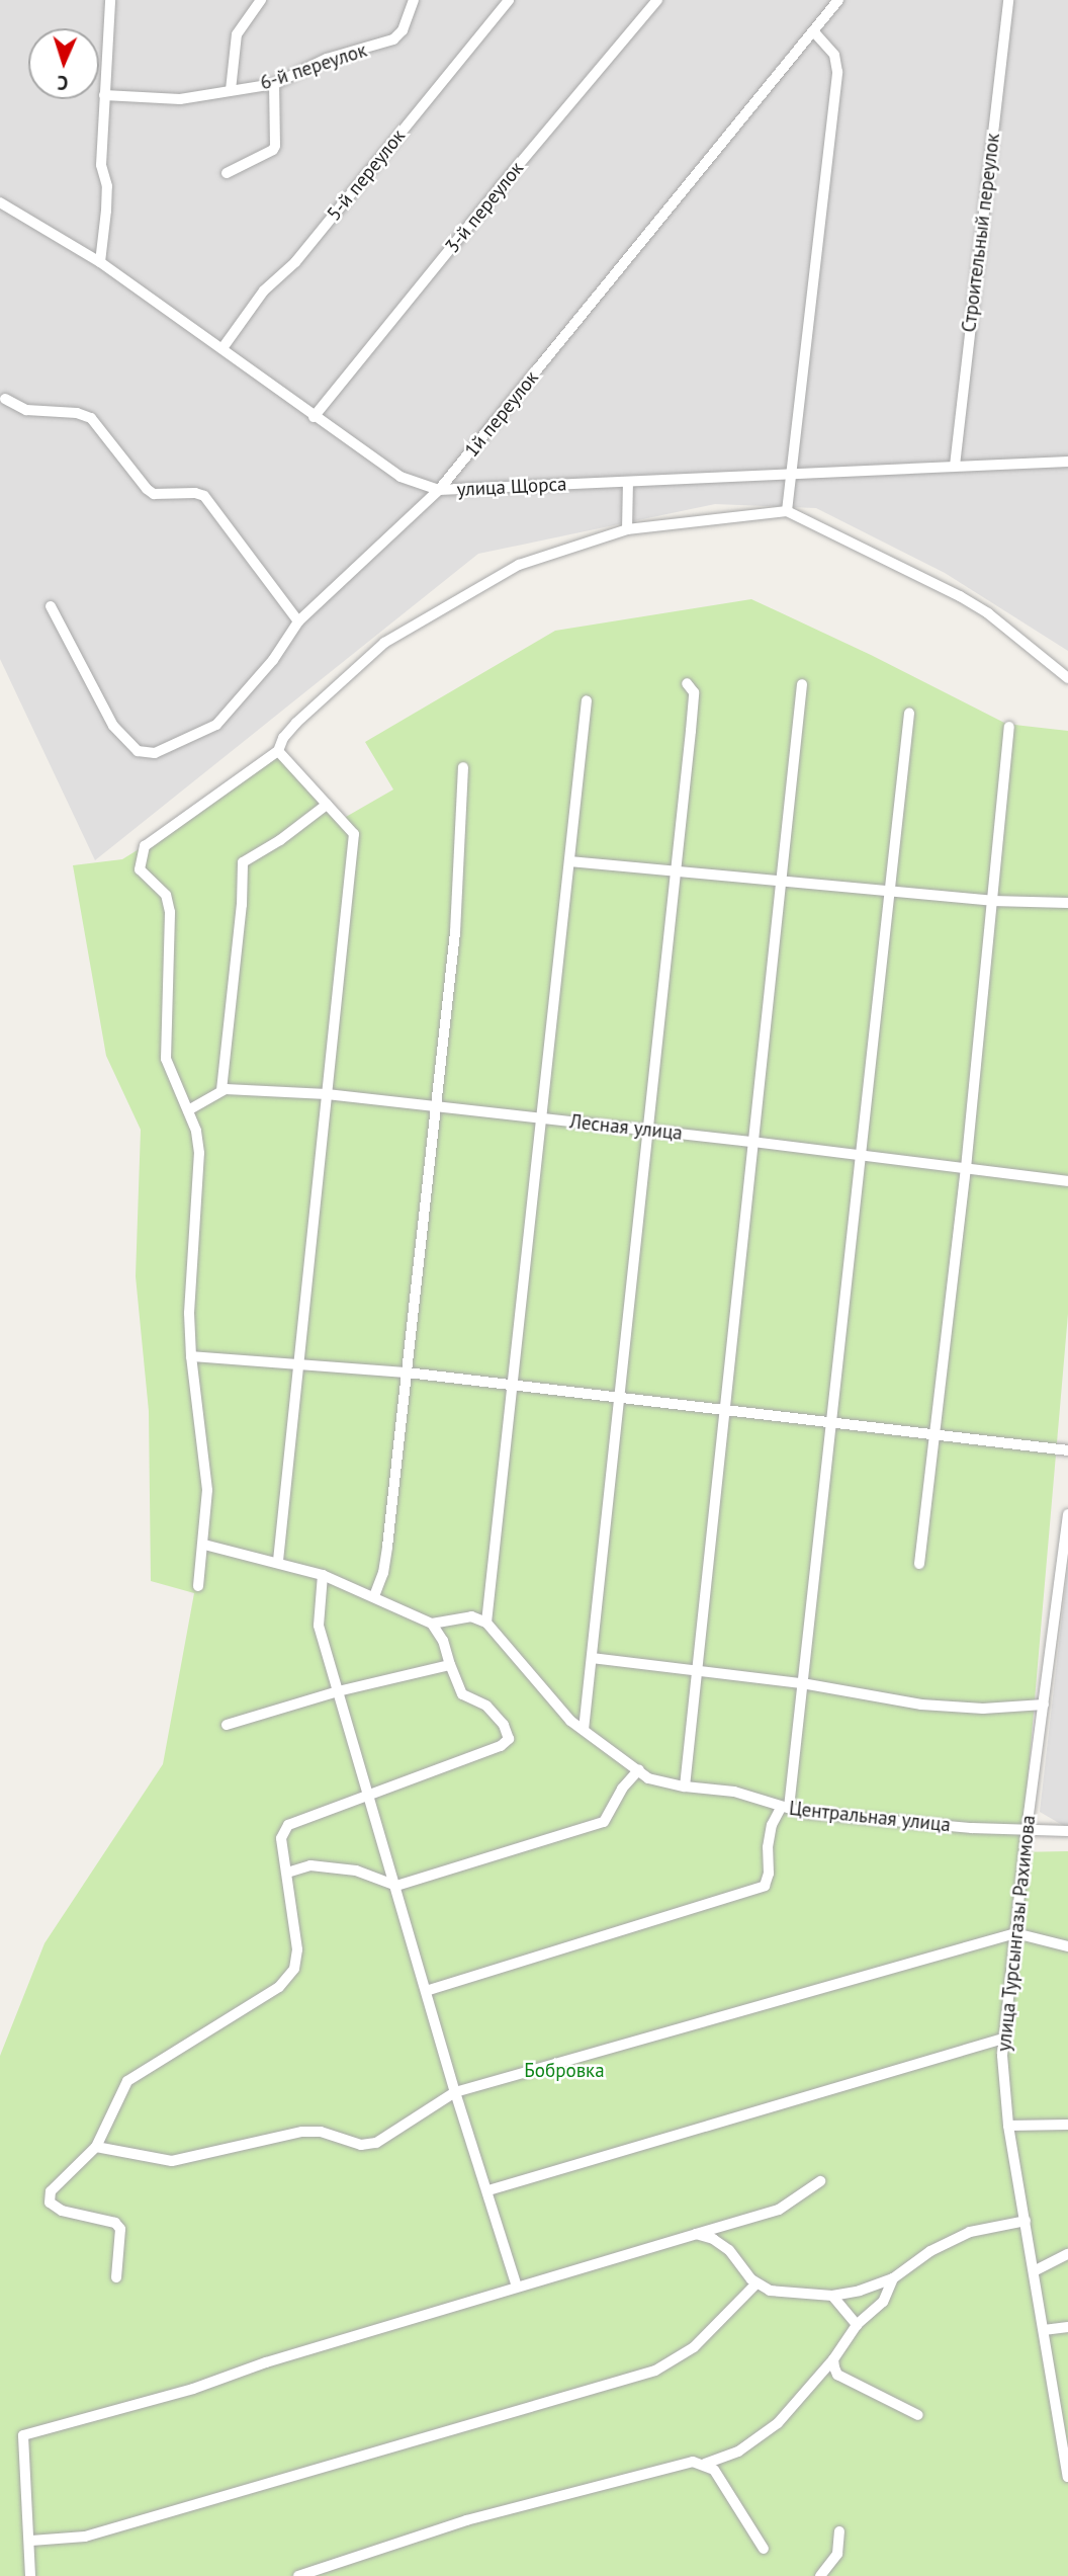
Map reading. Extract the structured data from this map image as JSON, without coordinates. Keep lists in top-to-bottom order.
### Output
{
  "streets": {
    "street": [
      "6-й переулок",
      "5-й переулок",
      "3-й переулок",
      "Строительный переулок",
      "1й переулок",
      "улица Щорса",
      "Лесная улица",
      "Центральная улица",
      "улица Турсынгазы Рахимова"
    ]
  },
  "crossings": [
    ["5-й переулок", "улица Щорса"],
    ["3-й переулок", "улица Щорса"],
    ["Строительный переулок", "улица Щорса"],
    ["1й переулок", "улица Щорса"],
    ["Центральная улица", "улица Турсынгазы Рахимова"]
  ],
  "parks": ["Бобровка"],
  "north": "bottom"
}
